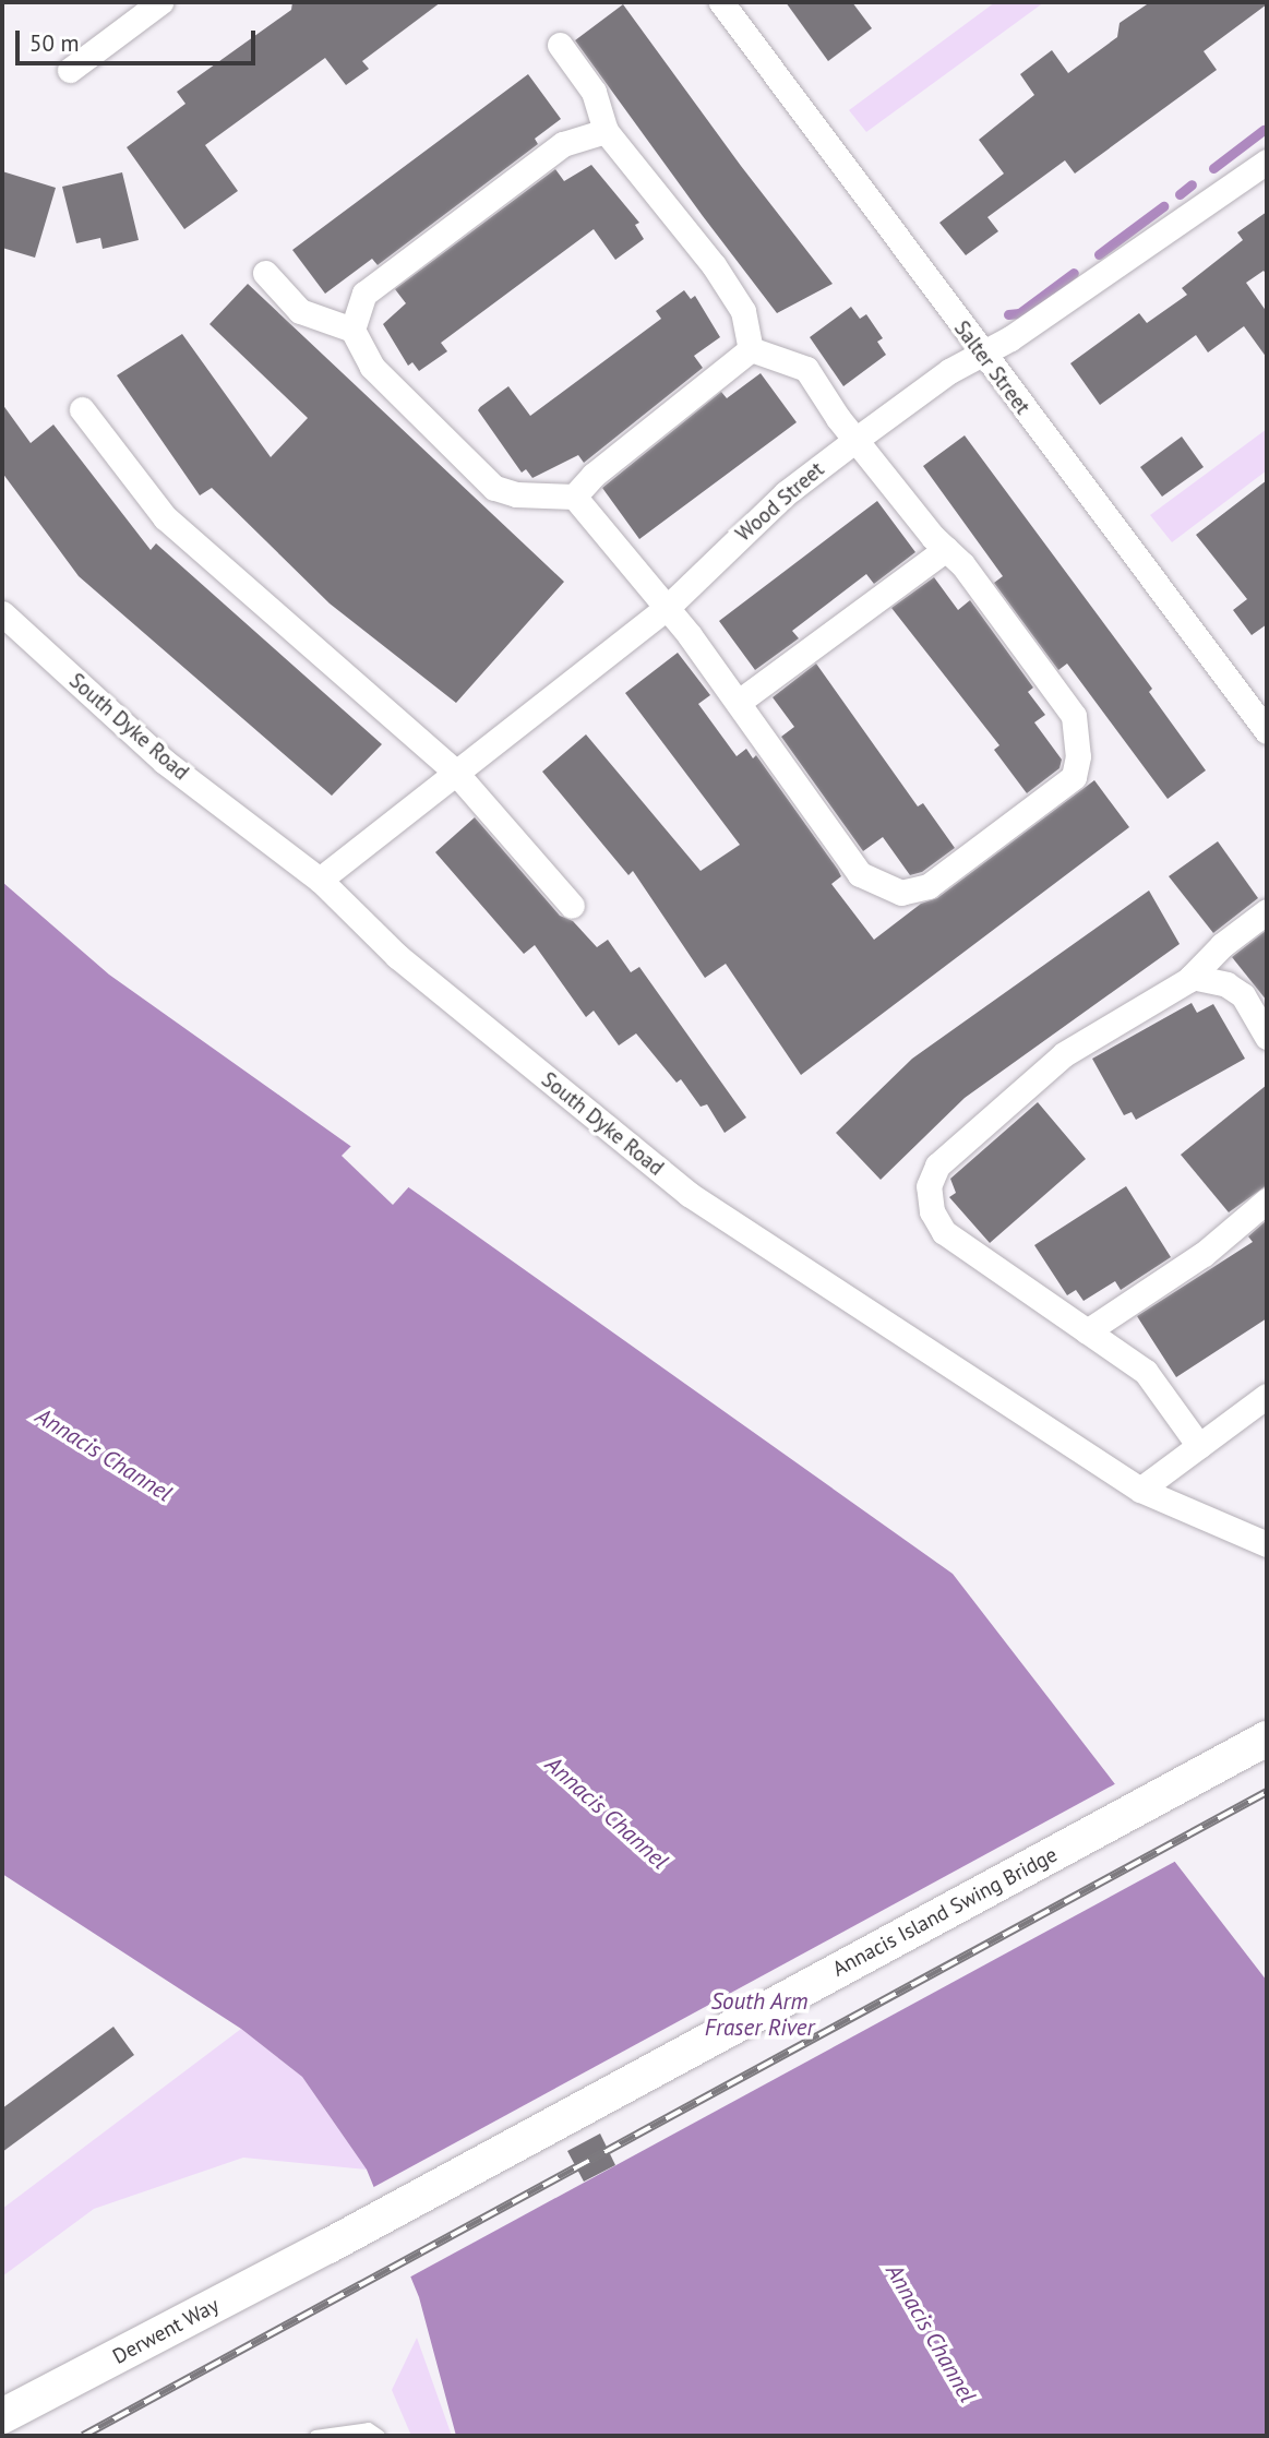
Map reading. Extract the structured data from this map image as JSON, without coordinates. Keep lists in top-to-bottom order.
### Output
{
  "streets": {
    "main road": ["Annacis Island Swing Bridge", "Derwent Way"],
    "street": ["Salter Street", "Wood Street", "South Dyke Road"]
  },
  "crossings": [
    ["Salter Street", "Wood Street"],
    ["Wood Street", "South Dyke Road"],
    ["Annacis Island Swing Bridge", "Derwent Way"]
  ],
  "water": ["Annacis Channel", "South Arm Fraser River"],
  "scale_bar": "50 m"
}
